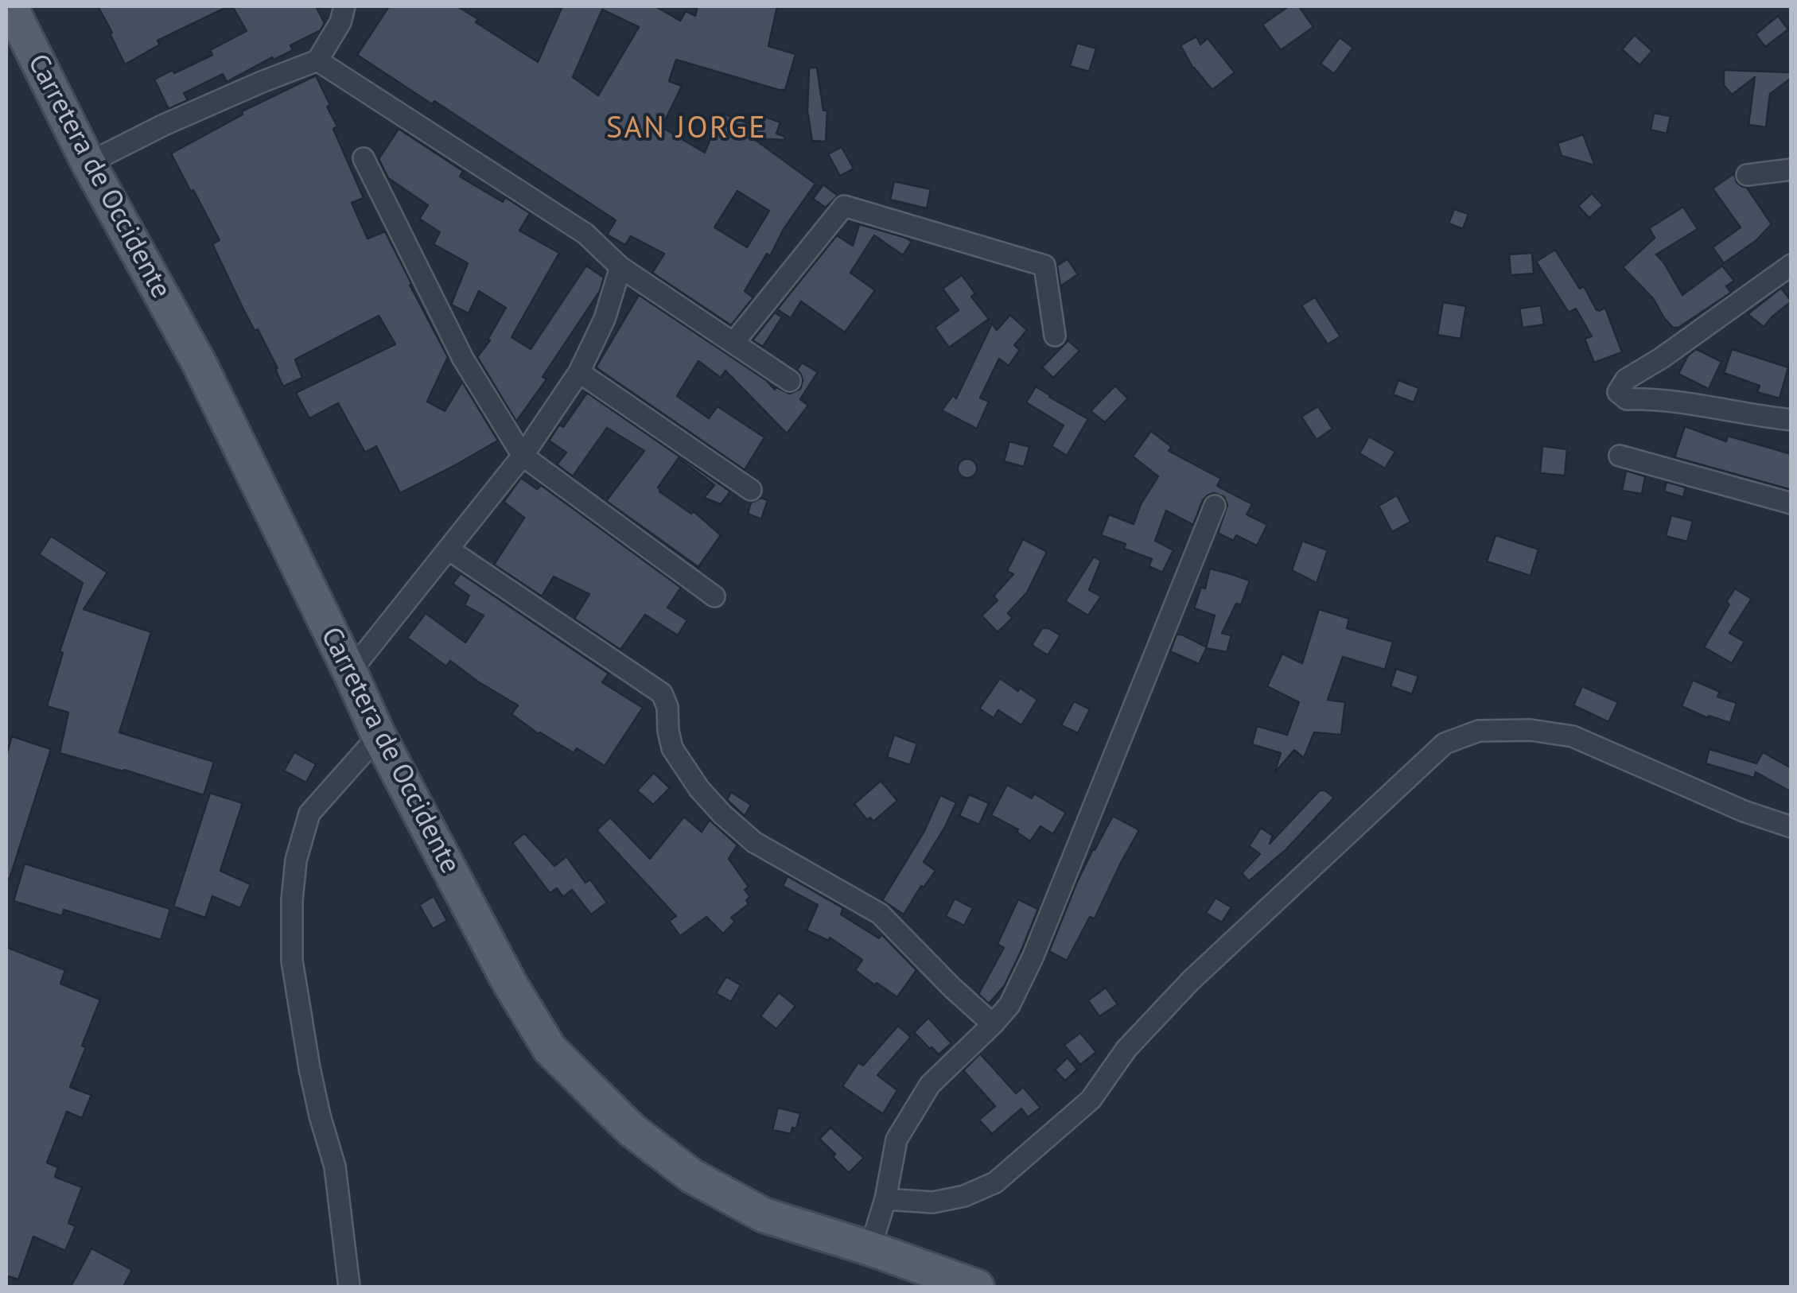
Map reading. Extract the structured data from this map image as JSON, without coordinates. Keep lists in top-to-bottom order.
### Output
{
  "streets": {
    "main road": ["Carretera de Occidente"]
  },
  "districts": ["SAN JORGE"]
}
